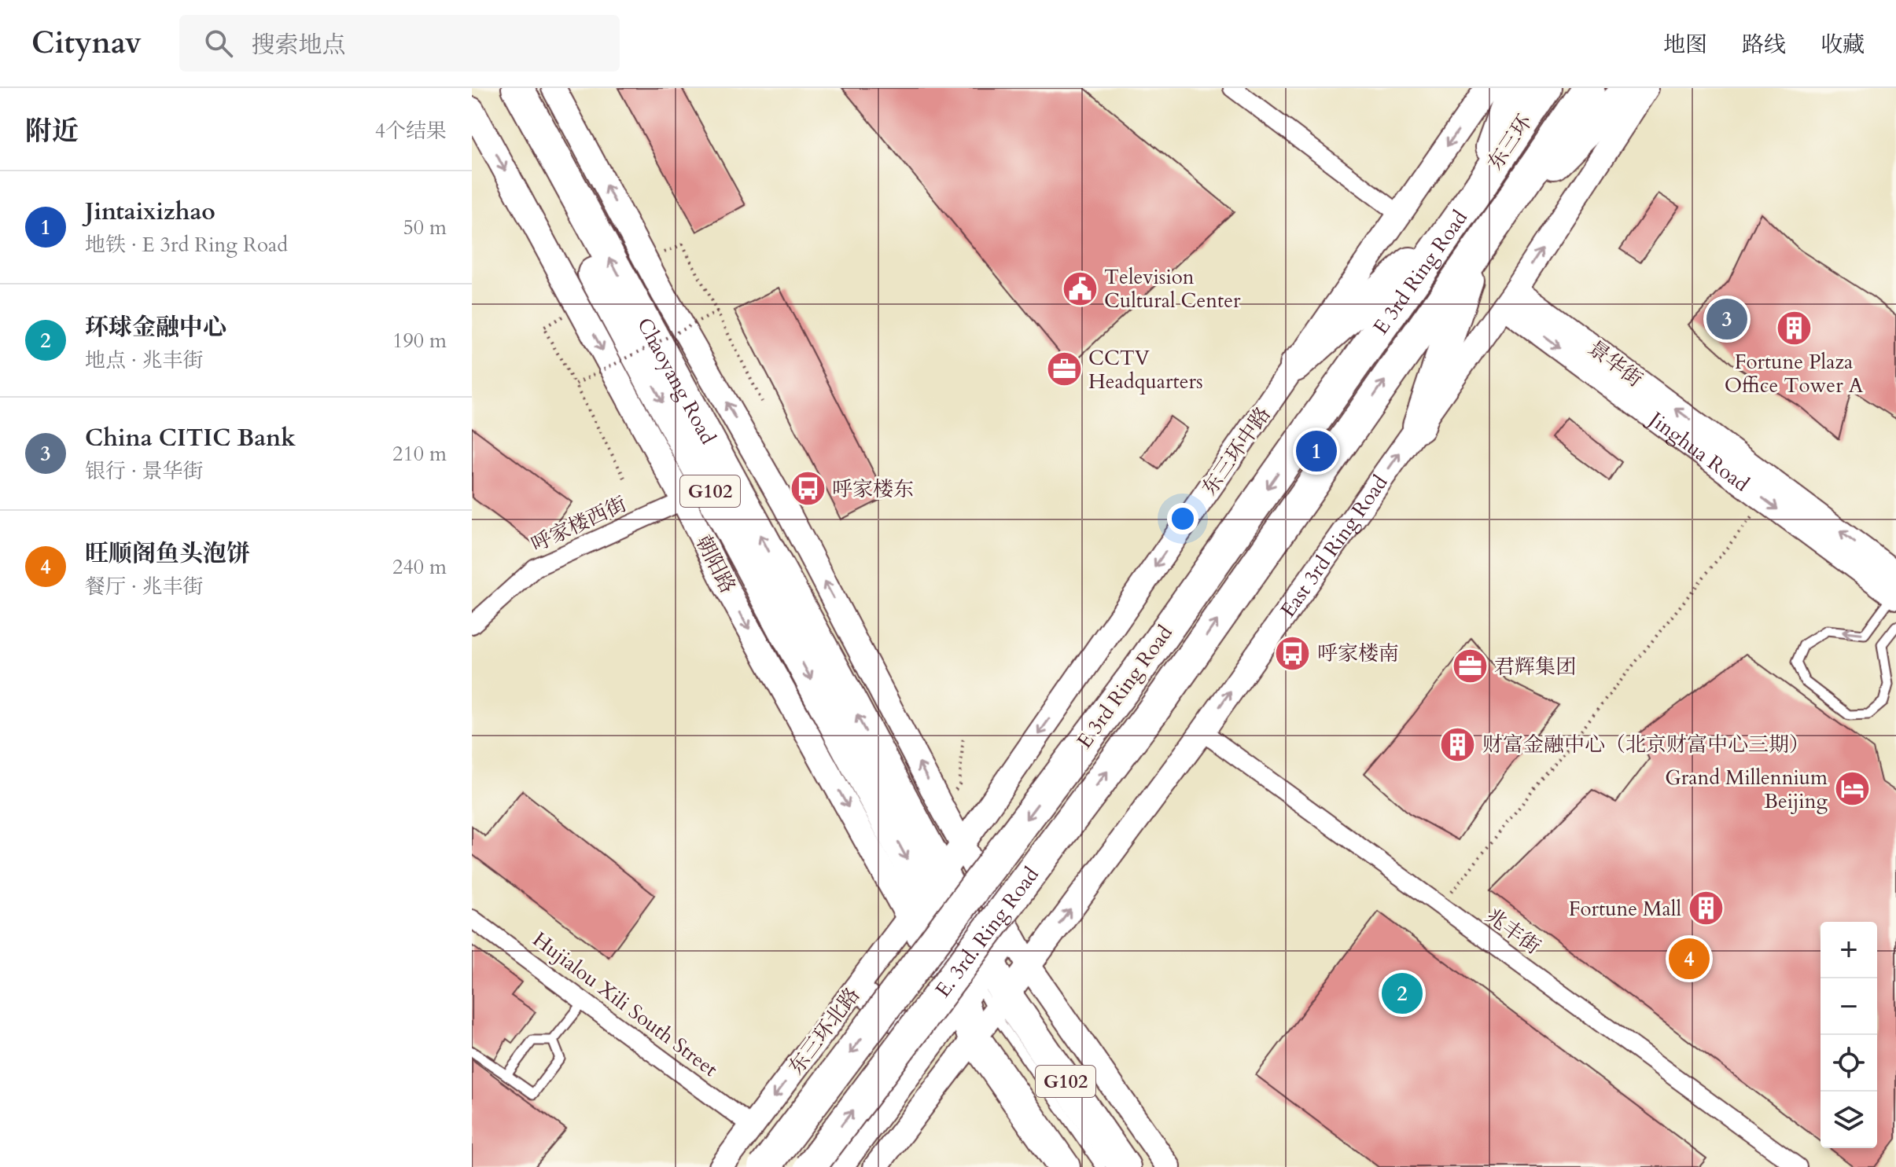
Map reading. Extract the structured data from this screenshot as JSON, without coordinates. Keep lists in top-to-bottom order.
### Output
{
  "streets": {
    "highway": [
      "东三环",
      "E 3rd Ring Road",
      "Chaoyang Road",
      "G102",
      "朝阳路",
      "E. 3rd. Ring Road"
    ],
    "street": [
      "景华街",
      "东三环中路",
      "Jinghua Road",
      "呼家楼西街",
      "East 3rd Ring Road",
      "兆丰街",
      "Hujialou Xili South Street",
      "东三环北路"
    ]
  },
  "crossings": [
    ["东三环", "E 3rd Ring Road"],
    ["E 3rd Ring Road", "E. 3rd. Ring Road"],
    ["景华街", "Jinghua Road"],
    ["景华街", "East 3rd Ring Road"],
    ["Chaoyang Road", "东三环中路"],
    ["Chaoyang Road", "G102"],
    ["Chaoyang Road", "朝阳路"],
    ["Chaoyang Road", "东三环北路"],
    ["东三环中路", "G102"],
    ["东三环中路", "朝阳路"],
    ["东三环中路", "东三环北路"],
    ["Jinghua Road", "East 3rd Ring Road"],
    ["G102", "East 3rd Ring Road"],
    ["G102", "朝阳路"],
    ["G102", "东三环北路"],
    ["呼家楼西街", "朝阳路"],
    ["East 3rd Ring Road", "兆丰街"],
    ["朝阳路", "东三环北路"],
    ["Hujialou Xili South Street", "东三环北路"]
  ],
  "one_way": [
    "景华街",
    "Chaoyang Road",
    "东三环中路",
    "Jinghua Road",
    "East 3rd Ring Road",
    "朝阳路",
    "E. 3rd. Ring Road"
  ],
  "places": {
    "public building": ["Television Cultural Center"],
    "building": ["Fortune Plaza Office Tower A", "财富金融中心（北京财富中心三期）", "Fortune Mall"],
    "office": ["CCTV Headquarters", "君辉集团"],
    "bus stop": ["呼家楼东", "呼家楼南"],
    "hotel": ["Grand Millennium Beijing"]
  },
  "page": {
    "header": "Citynav",
    "search": "搜索地点",
    "nav": ["地图", "路线", "收藏"],
    "heading": ["附近", "4个结果"],
    "list": [
      {
        "mark": "1",
        "name": "Jintaixizhao",
        "note": "地铁 · E 3rd Ring Road",
        "value": "50 m"
      },
      {
        "mark": "2",
        "name": "环球金融中心",
        "note": "地点 · 兆丰街",
        "value": "190 m"
      },
      {
        "mark": "3",
        "name": "China CITIC Bank",
        "note": "银行 · 景华街",
        "value": "210 m"
      },
      {
        "mark": "4",
        "name": "旺顺阁鱼头泡饼",
        "note": "餐厅 · 兆丰街",
        "value": "240 m"
      }
    ],
    "pins": [
      "3",
      "1",
      "4",
      "2"
    ],
    "map_buttons": ["+", "−"]
  }
}
